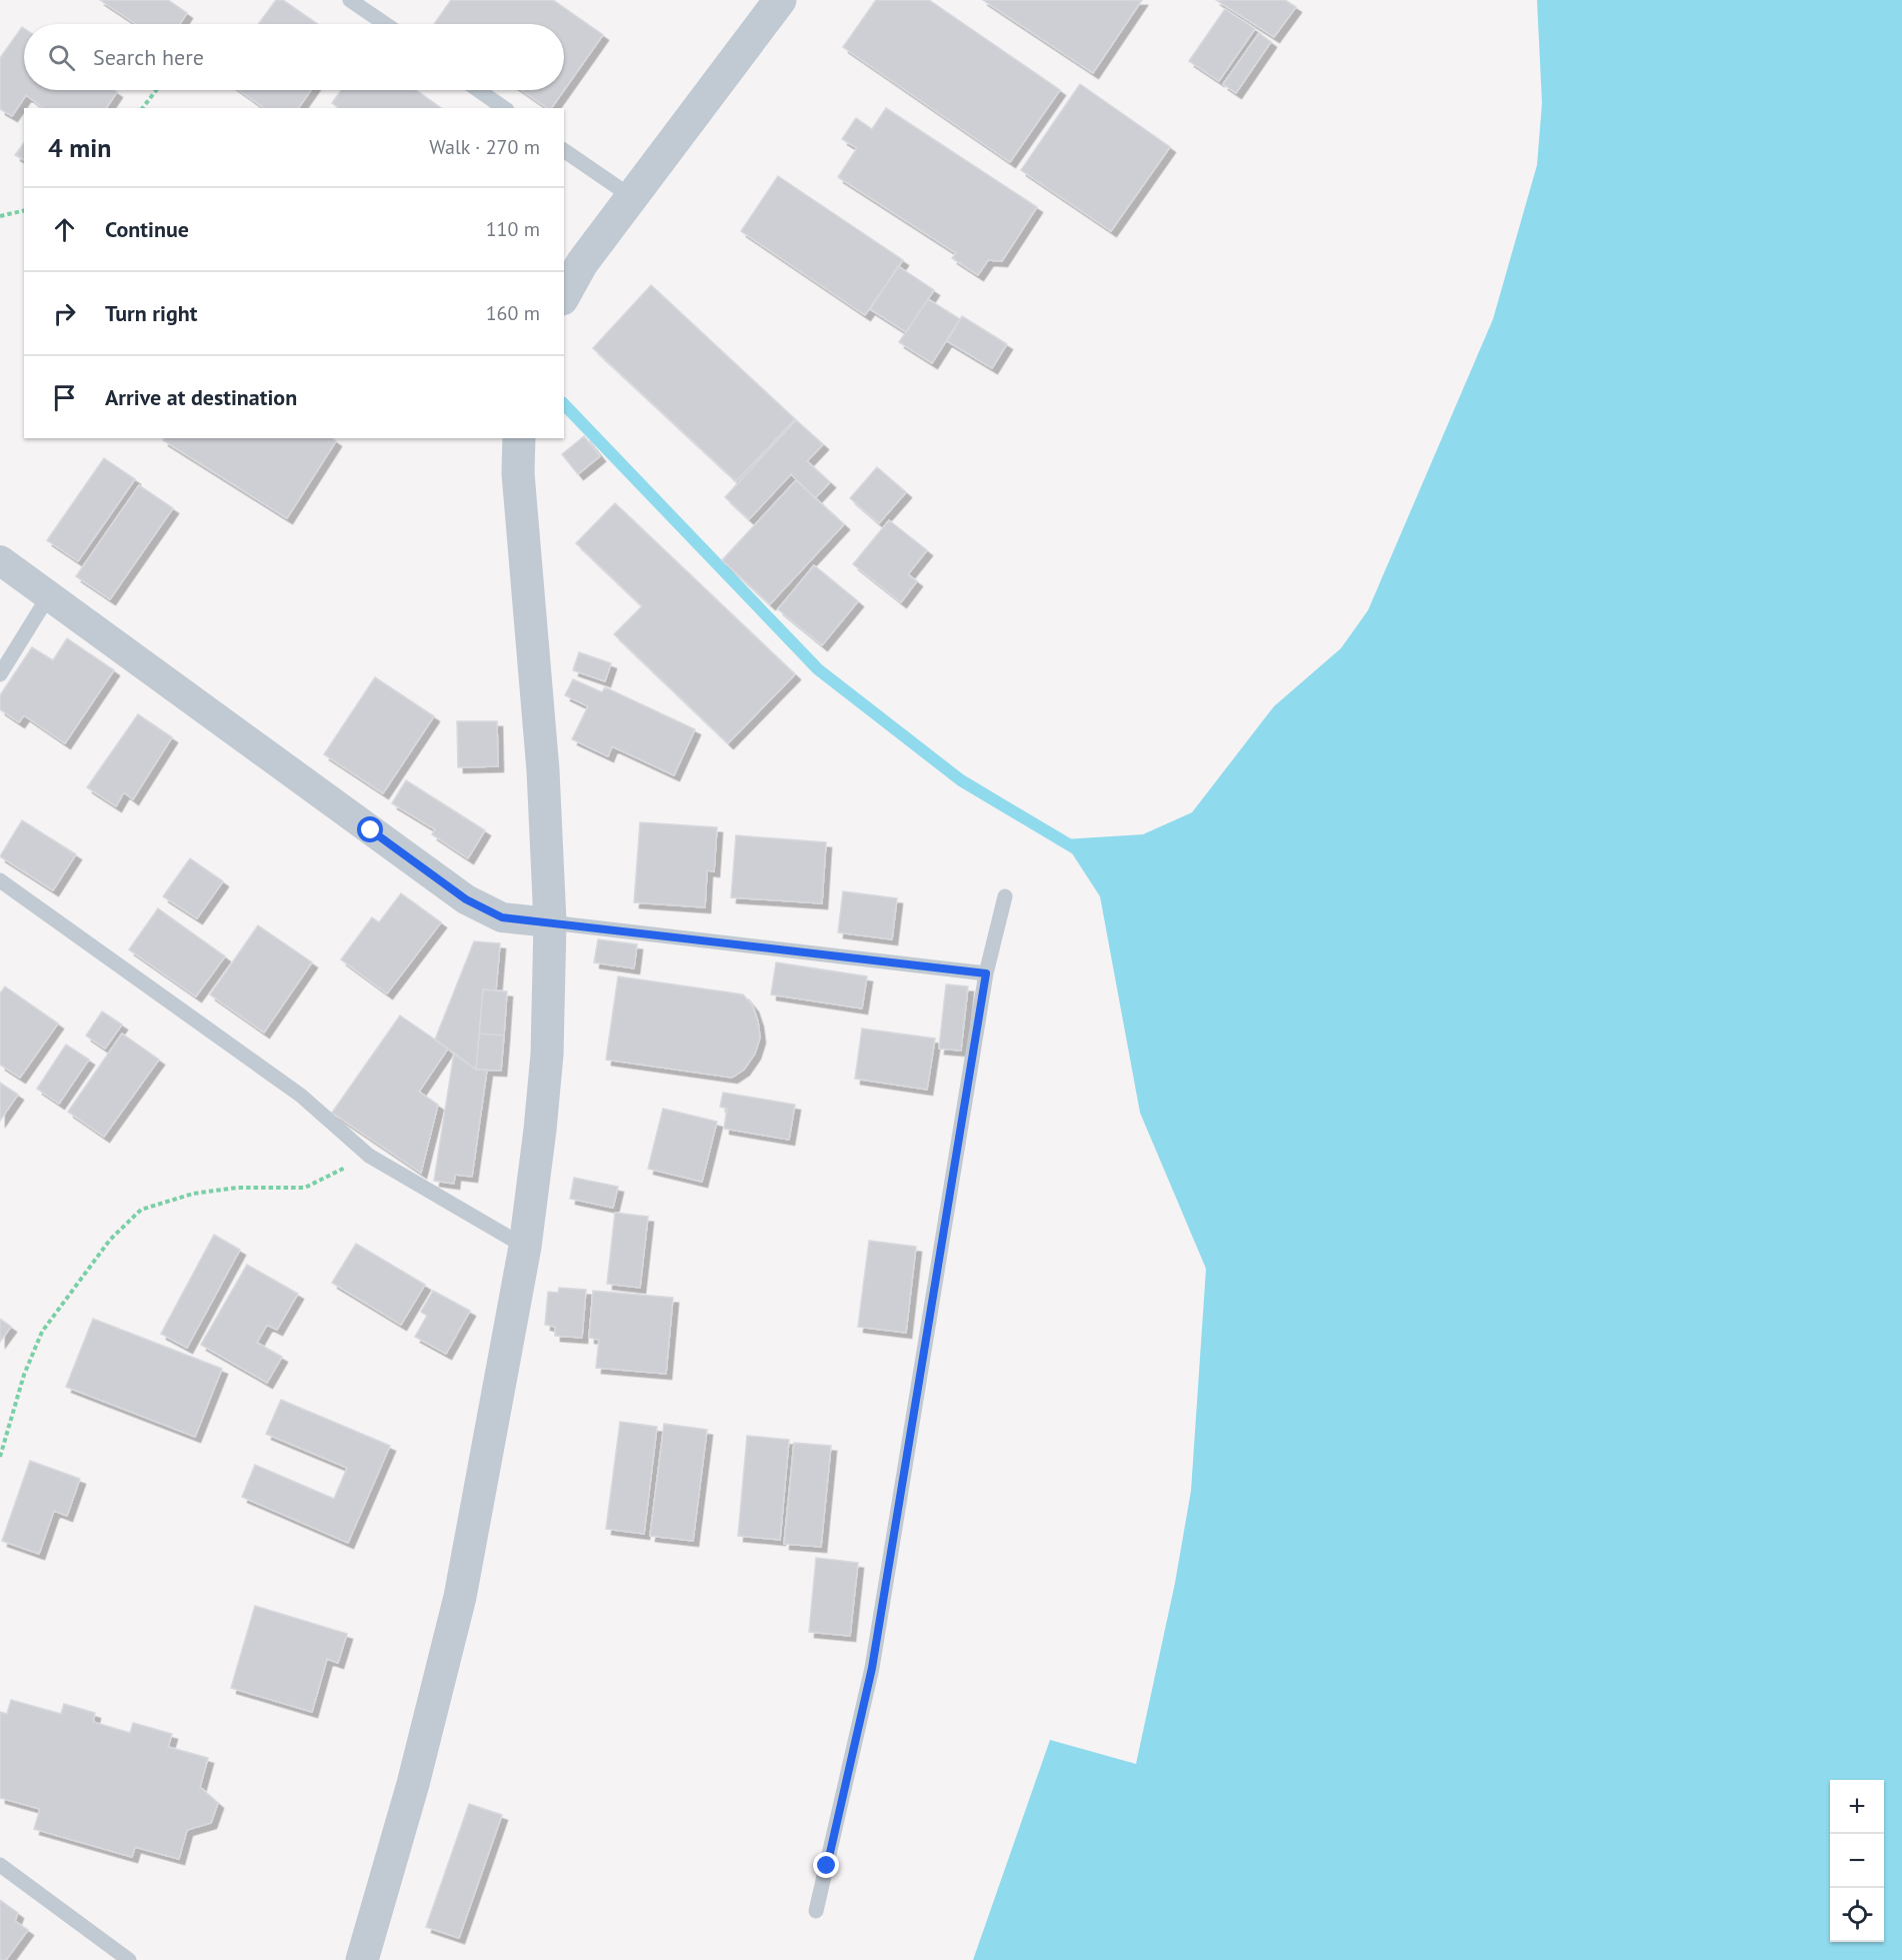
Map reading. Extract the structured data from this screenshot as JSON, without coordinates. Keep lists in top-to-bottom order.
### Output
{
  "page": {
    "search": "Search here",
    "heading": ["4 min", "Walk · 270 m"],
    "list": [
      ["Continue", "110 m"],
      ["Turn right", "160 m"],
      "Arrive at destination"
    ],
    "map_buttons": ["+", "−"]
  }
}
